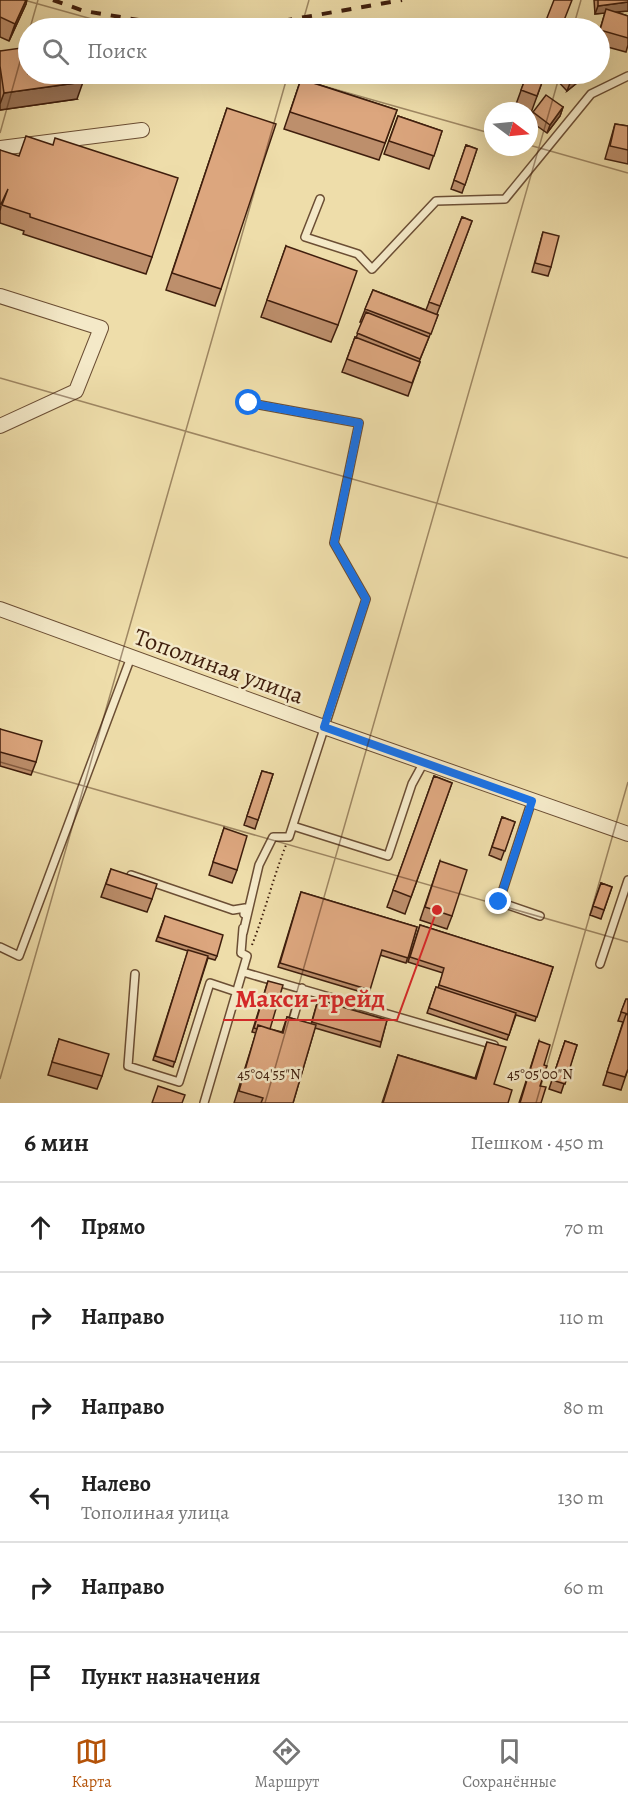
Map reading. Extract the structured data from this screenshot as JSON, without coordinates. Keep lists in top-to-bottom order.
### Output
{
  "streets": {
    "street": ["Тополиная улица"]
  },
  "places": ["Макси-трейд"],
  "north": "right",
  "page": {
    "search": "Поиск",
    "heading": ["6 мин", "Пешком · 450 m"],
    "list": [
      ["Прямо", "70 m"],
      ["Направо", "110 m"],
      ["Направо", "80 m"],
      ["Налево", "Тополиная улица", "130 m"],
      ["Направо", "60 m"],
      "Пункт назначения"
    ],
    "nav": ["Карта", "Маршрут", "Сохранённые"]
  },
  "coordinates": ["45°04'55\"N", "45°05'00\"N"]
}
